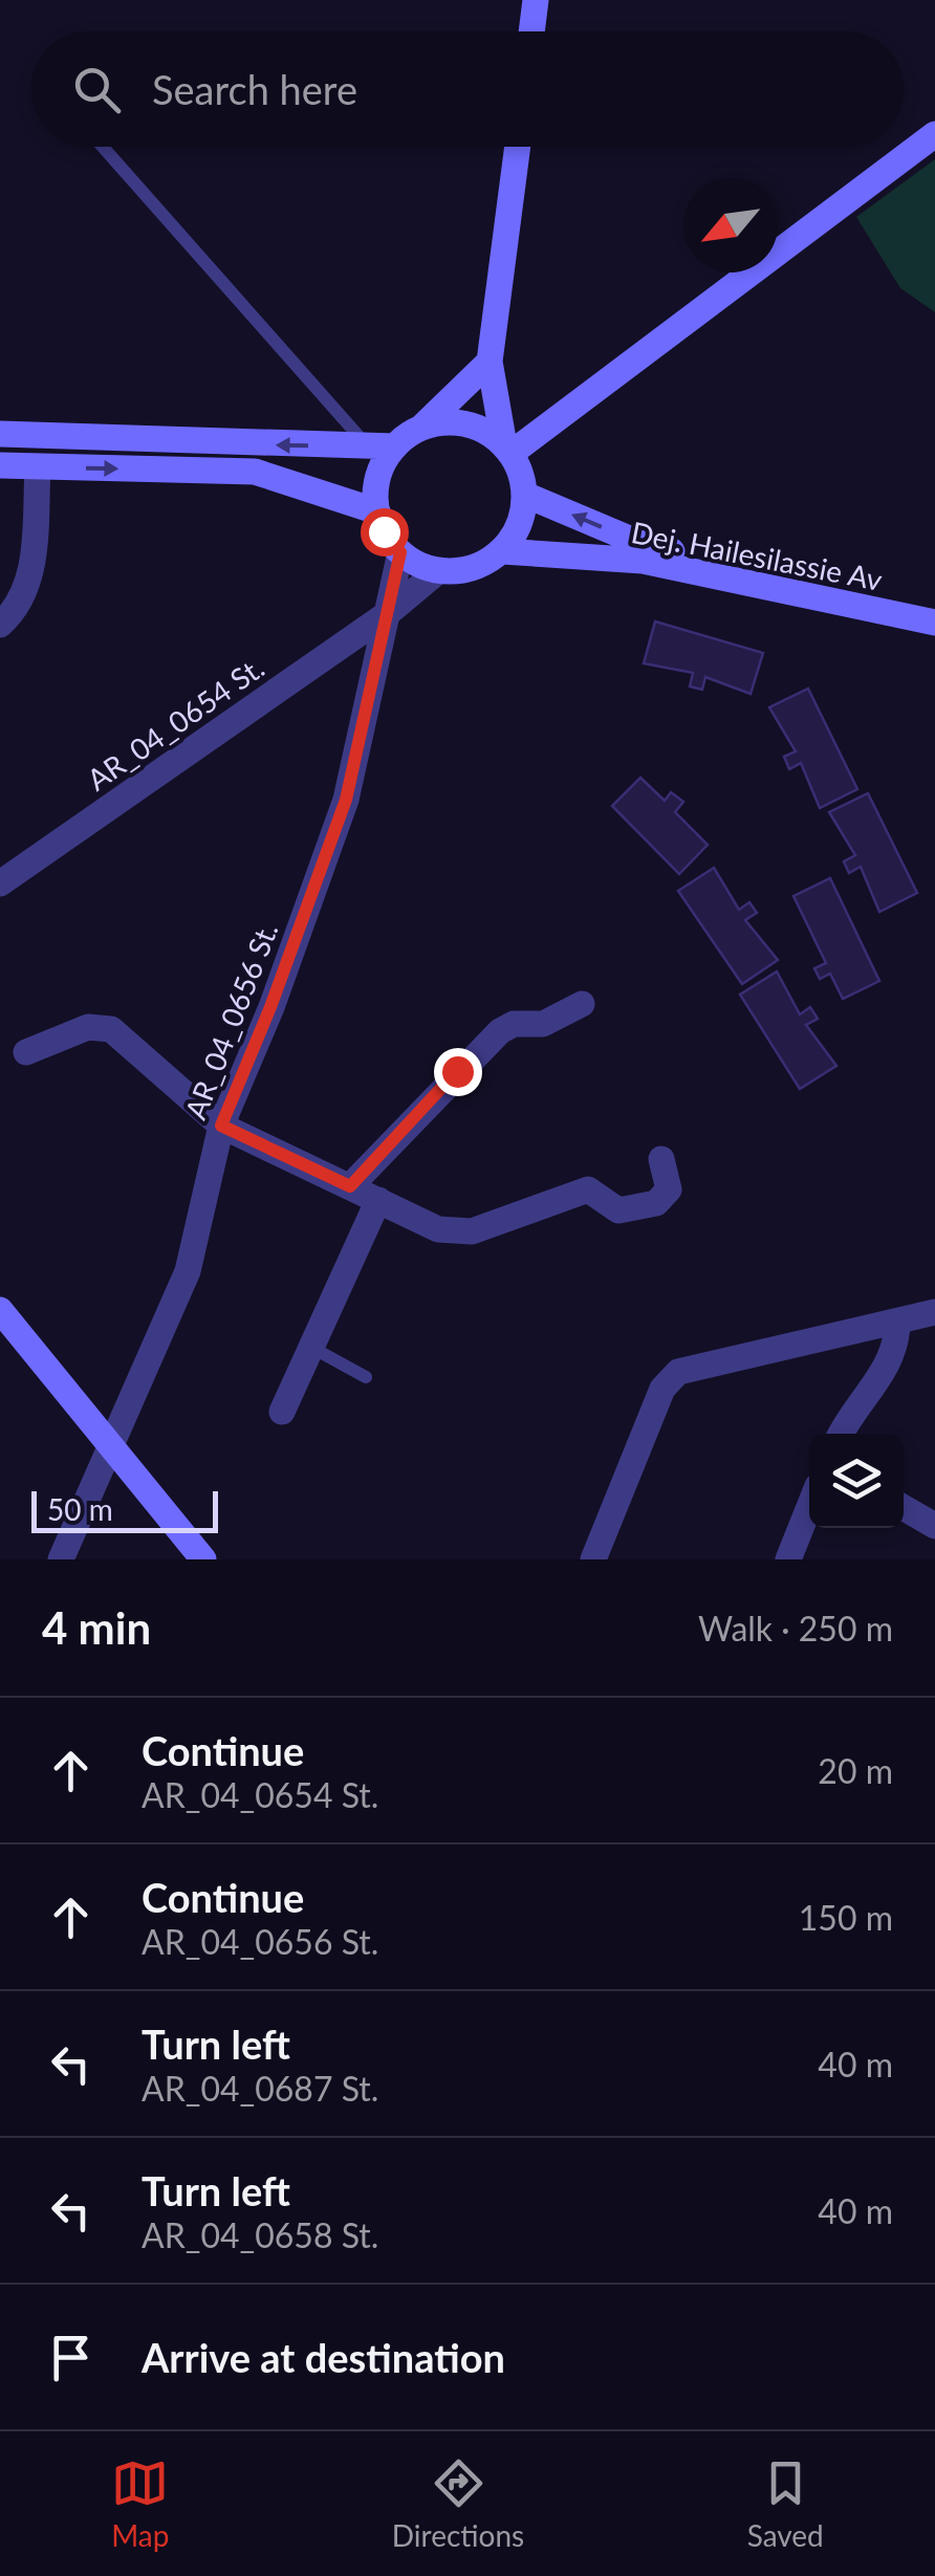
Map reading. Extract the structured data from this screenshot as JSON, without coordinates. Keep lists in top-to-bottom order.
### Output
{
  "streets": {
    "main road": ["Dej. Hailesilassie Av"],
    "street": ["AR_04_0654 St.", "AR_04_0656 St."]
  },
  "crossings": [
    ["Dej. Hailesilassie Av", "AR_04_0654 St."],
    ["AR_04_0654 St.", "AR_04_0656 St."]
  ],
  "scale_bar": "50 m",
  "north": "bottom left",
  "page": {
    "search": "Search here",
    "scale": "50 m",
    "heading": ["4 min", "Walk · 250 m"],
    "list": [
      ["Continue", "AR_04_0654 St.", "20 m"],
      ["Continue", "AR_04_0656 St.", "150 m"],
      ["Turn left", "AR_04_0687 St.", "40 m"],
      ["Turn left", "AR_04_0658 St.", "40 m"],
      "Arrive at destination"
    ],
    "nav": ["Map", "Directions", "Saved"]
  }
}
